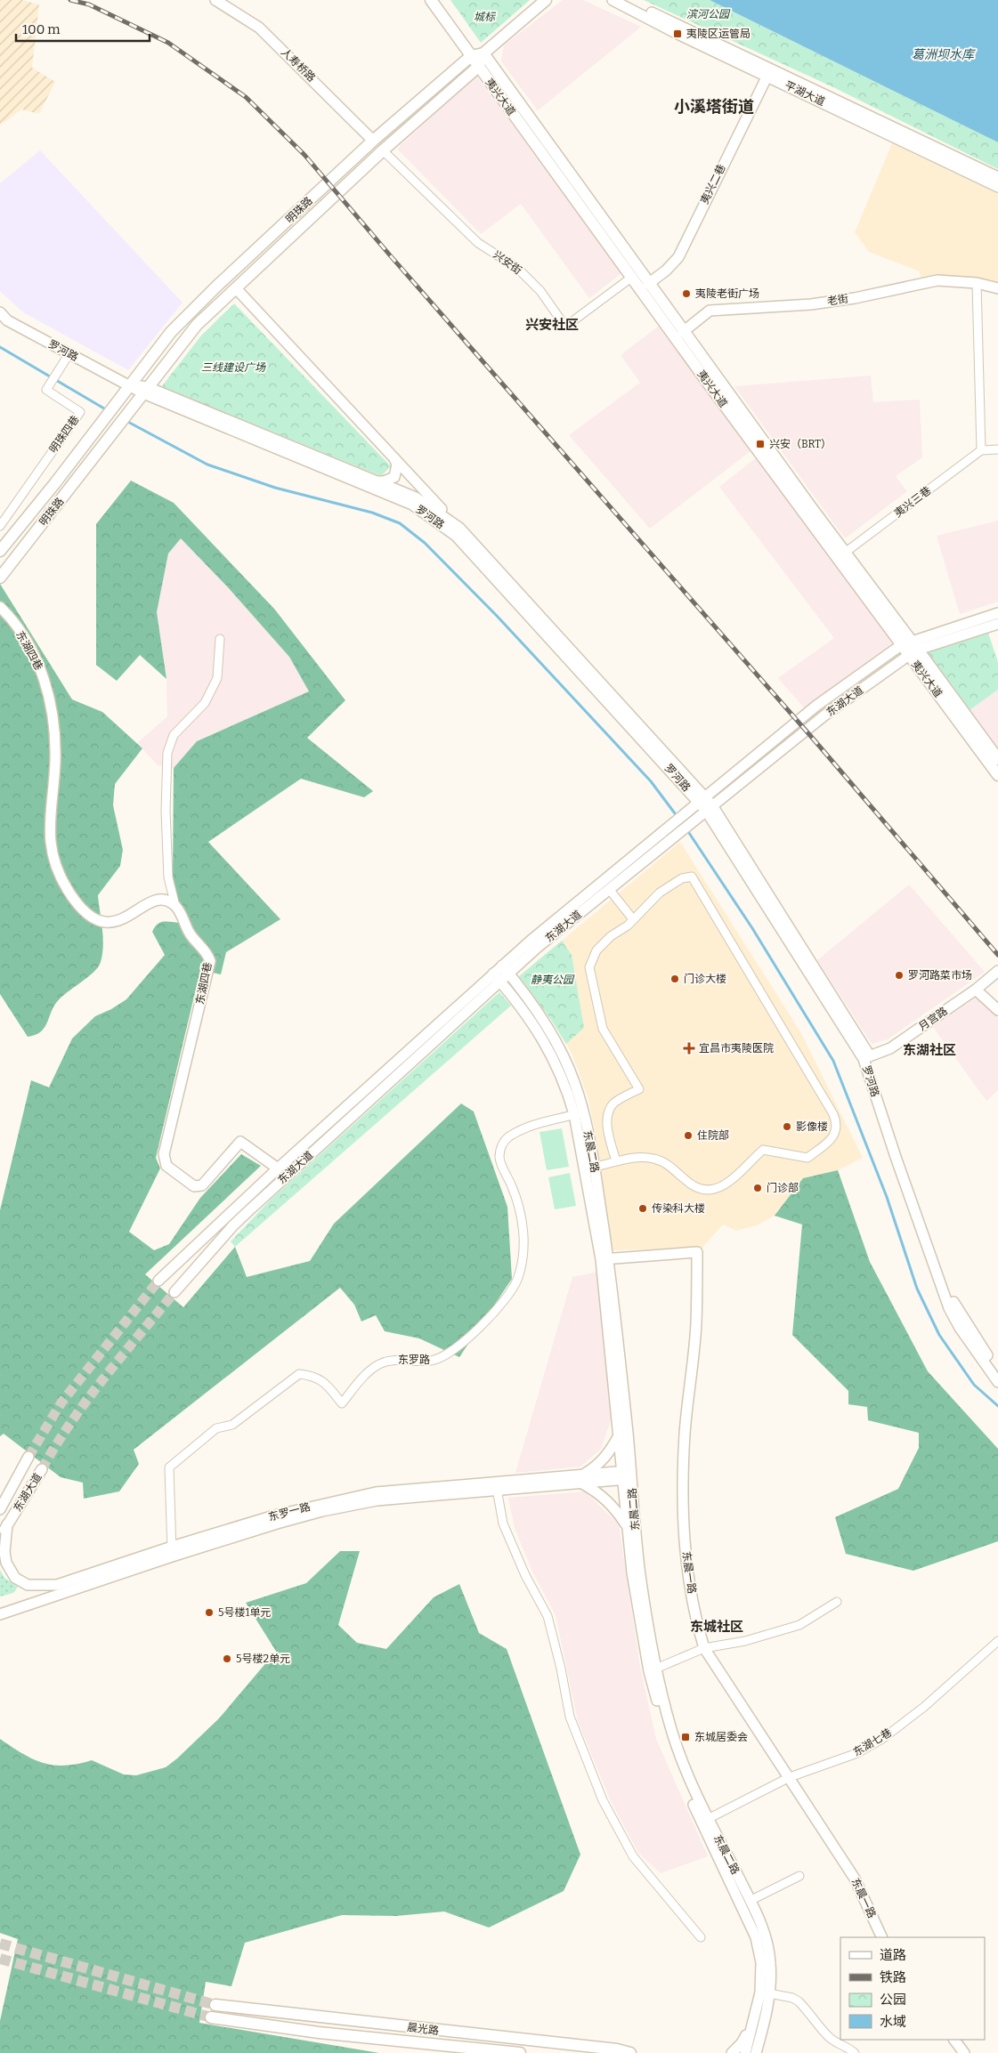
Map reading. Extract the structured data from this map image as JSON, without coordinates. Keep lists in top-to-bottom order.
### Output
{
  "streets": {
    "main road": [
      "人寿桥路",
      "平湖大道",
      "夷兴大道",
      "夷兴二巷",
      "明珠路",
      "老街",
      "罗河路",
      "东湖四巷",
      "东湖大道",
      "月宫路",
      "东晨二路",
      "东罗一路",
      "东晨一路",
      "晨光路"
    ],
    "street": [
      "兴安街",
      "明珠四巷",
      "夷兴三巷",
      "东罗路",
      "东湖七巷"
    ]
  },
  "crossings": [
    ["人寿桥路", "明珠路"],
    ["平湖大道", "夷兴二巷"],
    ["夷兴大道", "夷兴二巷"],
    ["夷兴大道", "明珠路"],
    ["夷兴大道", "兴安街"],
    ["夷兴大道", "老街"],
    ["夷兴大道", "夷兴三巷"],
    ["夷兴大道", "东湖大道"],
    ["明珠路", "兴安街"],
    ["明珠路", "罗河路"],
    ["罗河路", "明珠四巷"],
    ["罗河路", "东湖大道"],
    ["罗河路", "月宫路"],
    ["东湖四巷", "东湖大道"],
    ["东湖大道", "东晨二路"],
    ["东湖大道", "东罗一路"],
    ["东晨二路", "东罗路"],
    ["东晨二路", "东罗一路"],
    ["东晨二路", "东晨一路"],
    ["东晨二路", "东湖七巷"],
    ["东罗路", "东罗一路"],
    ["东晨一路", "东湖七巷"]
  ],
  "districts": [
    "小溪塔街道",
    "兴安社区",
    "东湖社区",
    "东城社区"
  ],
  "water": ["葛洲坝水库"],
  "parks": [
    "滨河公园",
    "城标",
    "三线建设广场",
    "静夷公园"
  ],
  "places": {
    "transit": ["夷陵区运管局", "兴安（BRT）", "东城居委会"],
    "other": [
      "夷陵老街广场",
      "罗河路菜市场",
      "门诊大楼",
      "影像楼",
      "住院部",
      "门诊部",
      "传染科大楼",
      "5号楼1单元",
      "5号楼2单元"
    ],
    "health": ["宜昌市夷陵医院"]
  },
  "legend": [
    "道路",
    "铁路",
    "公园",
    "水域"
  ],
  "scale_bar": "100 m"
}
